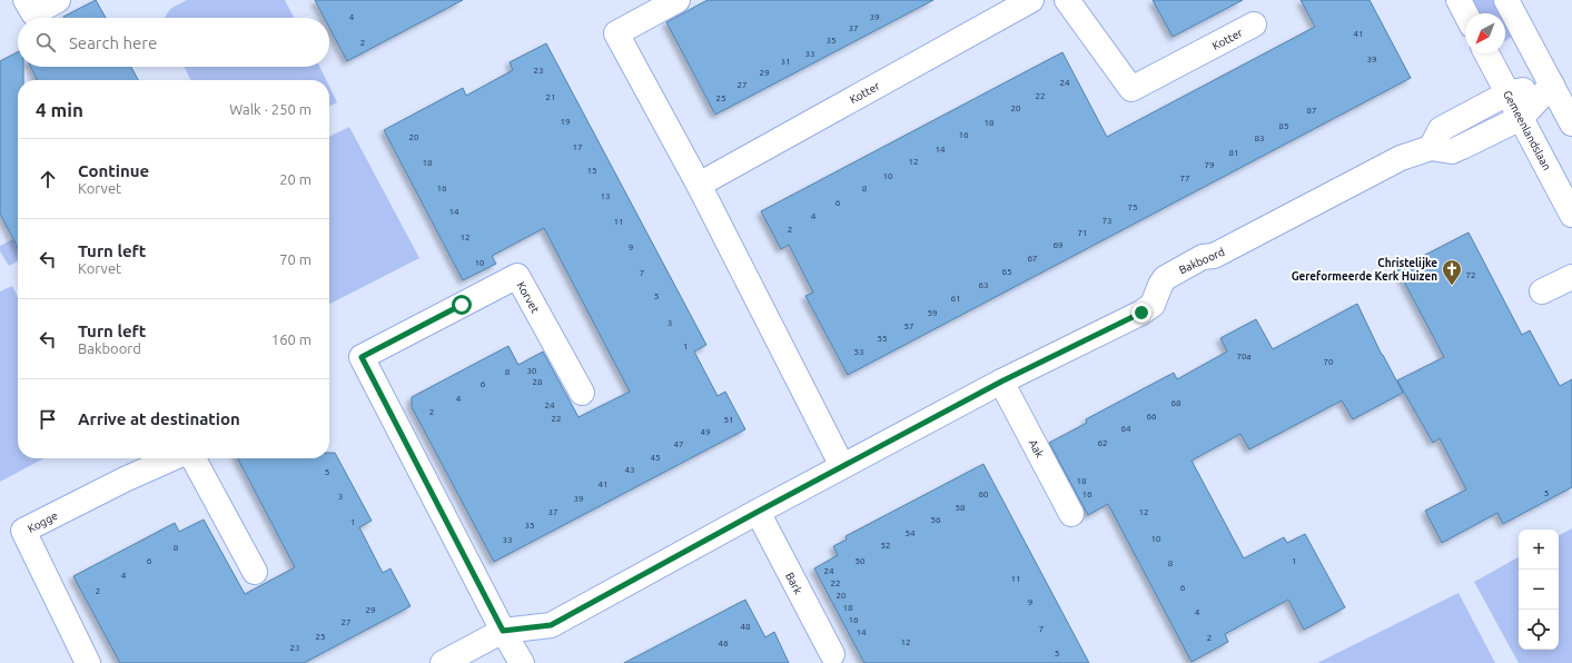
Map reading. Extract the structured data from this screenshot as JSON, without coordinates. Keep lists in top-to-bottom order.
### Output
{
  "streets": {
    "street": [
      "Kotter",
      "Gemeenlandslaan",
      "Bakboord",
      "Korvet",
      "Aak",
      "Kogge",
      "Bark"
    ]
  },
  "crossings": [
    ["Gemeenlandslaan", "Bakboord"],
    ["Bakboord", "Korvet"],
    ["Bakboord", "Aak"],
    ["Bakboord", "Bark"]
  ],
  "places": {
    "church": ["Christelijke Gereformeerde Kerk Huizen"]
  },
  "house_numbers": [
    "4",
    "39",
    "37",
    "41",
    "35",
    "2",
    "33",
    "39",
    "31",
    "23",
    "29",
    "24",
    "27",
    "22",
    "21",
    "25",
    "20",
    "87",
    "19",
    "18",
    "85",
    "16",
    "20",
    "83",
    "17",
    "14",
    "81",
    "12",
    "18",
    "79",
    "15",
    "10",
    "77",
    "16",
    "8",
    "13",
    "6",
    "75",
    "14",
    "4",
    "73",
    "11",
    "2",
    "71",
    "12",
    "69",
    "9",
    "67",
    "10",
    "65",
    "7",
    "72",
    "63",
    "5",
    "61",
    "59",
    "3",
    "57",
    "55",
    "1",
    "53",
    "70a",
    "70",
    "30",
    "8",
    "28",
    "6",
    "4",
    "68",
    "24",
    "2",
    "66",
    "22",
    "51",
    "64",
    "49",
    "62",
    "47",
    "45",
    "43",
    "5",
    "18",
    "41",
    "5",
    "60",
    "16",
    "3",
    "39",
    "58",
    "37",
    "12",
    "56",
    "1",
    "35",
    "54",
    "10",
    "33",
    "52",
    "8",
    "6",
    "50",
    "1",
    "8",
    "24",
    "4",
    "11",
    "22",
    "6",
    "2",
    "20",
    "9",
    "18",
    "29",
    "4",
    "16",
    "27",
    "48",
    "7",
    "14",
    "25",
    "2",
    "12",
    "46",
    "23",
    "5"
  ],
  "north": "bottom left",
  "page": {
    "search": "Search here",
    "heading": ["4 min", "Walk · 250 m"],
    "list": [
      ["Continue", "Korvet", "20 m"],
      ["Turn left", "Korvet", "70 m"],
      ["Turn left", "Bakboord", "160 m"],
      "Arrive at destination"
    ],
    "map_buttons": ["+", "−"]
  }
}
